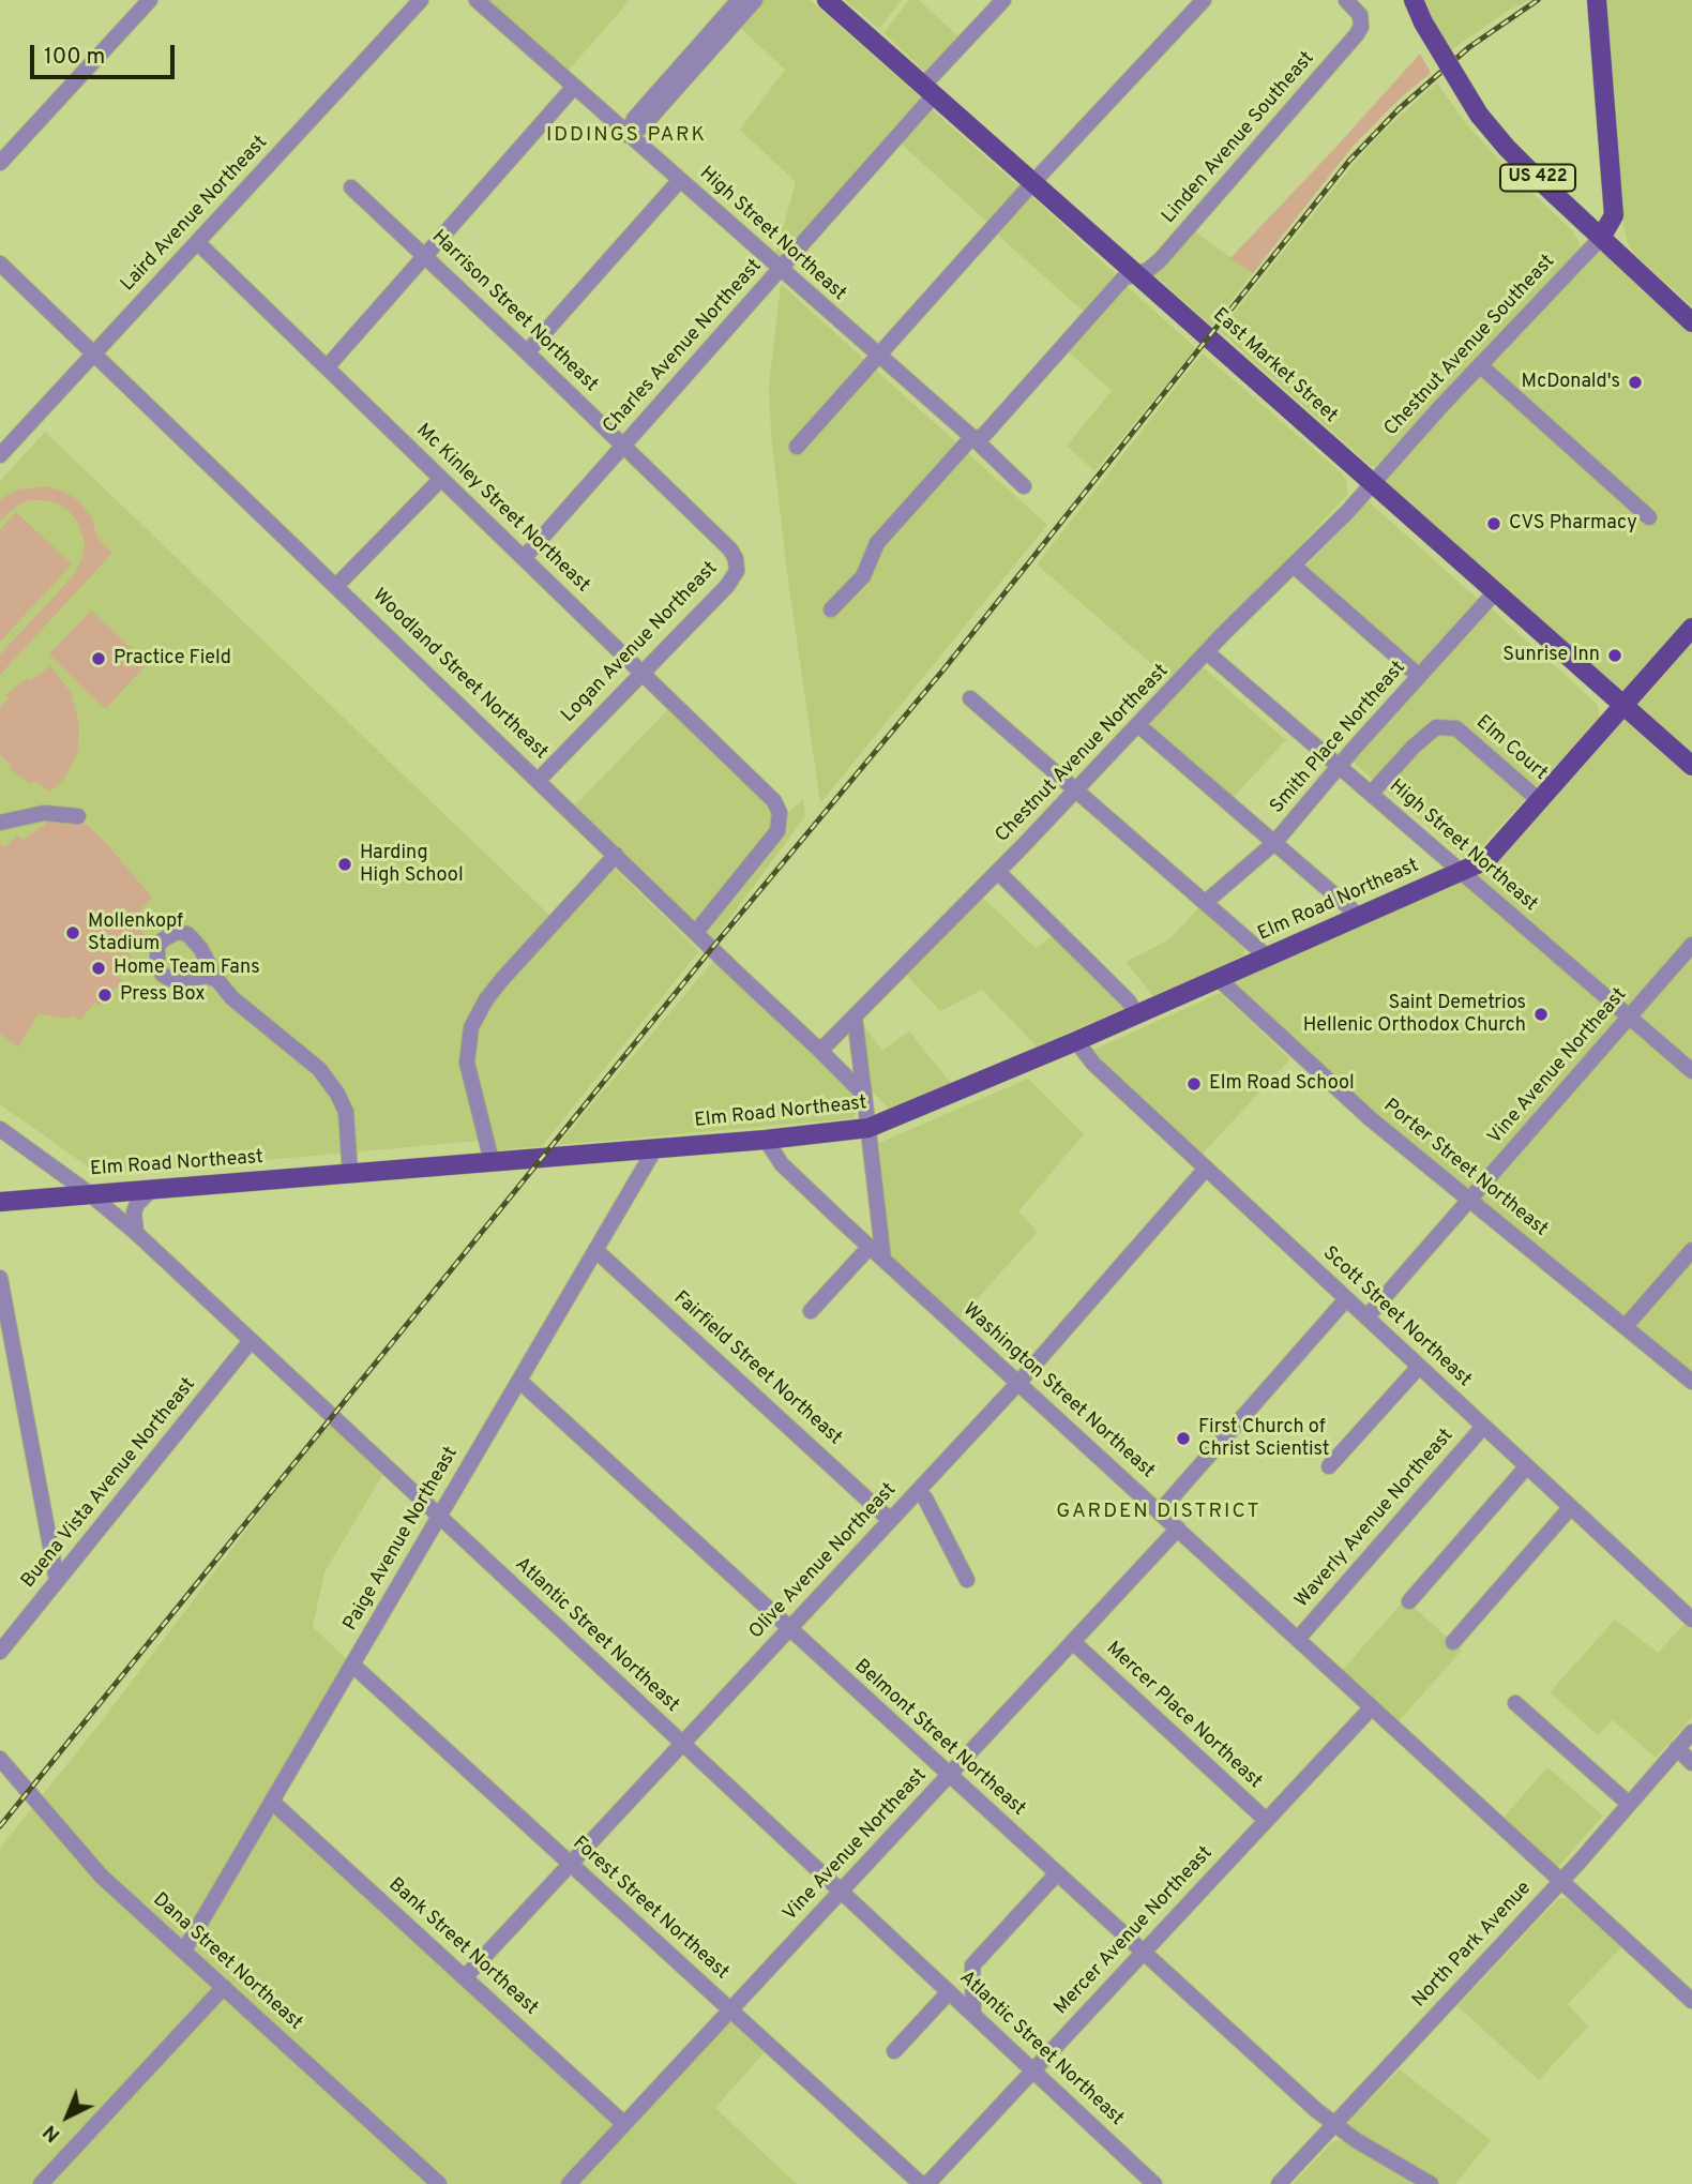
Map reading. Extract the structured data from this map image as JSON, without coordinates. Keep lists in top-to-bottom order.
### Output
{
  "streets": {
    "main road": ["US 422", "East Market Street", "Elm Road Northeast"],
    "street": [
      "Linden Avenue Southeast",
      "Laird Avenue Northeast",
      "High Street Northeast",
      "Harrison Street Northeast",
      "Chestnut Avenue Southeast",
      "Charles Avenue Northeast",
      "Mc Kinley Street Northeast",
      "Logan Avenue Northeast",
      "Woodland Street Northeast",
      "Smith Place Northeast",
      "Elm Court",
      "Chestnut Avenue Northeast",
      "Vine Avenue Northeast",
      "Porter Street Northeast",
      "Scott Street Northeast",
      "Fairfield Street Northeast",
      "Washington Street Northeast",
      "Buena Vista Avenue Northeast",
      "Waverly Avenue Northeast",
      "Paige Avenue Northeast",
      "Olive Avenue Northeast",
      "Atlantic Street Northeast",
      "Mercer Place Northeast",
      "Belmont Street Northeast",
      "Forest Street Northeast",
      "Mercer Avenue Northeast",
      "North Park Avenue",
      "Bank Street Northeast",
      "Dana Street Northeast"
    ]
  },
  "crossings": [
    ["Linden Avenue Southeast", "High Street Northeast"],
    ["Linden Avenue Southeast", "East Market Street"],
    ["US 422", "Chestnut Avenue Southeast"],
    ["Laird Avenue Northeast", "Mc Kinley Street Northeast"],
    ["Laird Avenue Northeast", "Woodland Street Northeast"],
    ["High Street Northeast", "Charles Avenue Northeast"],
    ["High Street Northeast", "Smith Place Northeast"],
    ["High Street Northeast", "Elm Court"],
    ["High Street Northeast", "Chestnut Avenue Northeast"],
    ["High Street Northeast", "Elm Road Northeast"],
    ["High Street Northeast", "Vine Avenue Northeast"],
    ["Harrison Street Northeast", "Charles Avenue Northeast"],
    ["Harrison Street Northeast", "Logan Avenue Northeast"],
    ["Chestnut Avenue Southeast", "East Market Street"],
    ["Chestnut Avenue Southeast", "Chestnut Avenue Northeast"],
    ["Charles Avenue Northeast", "East Market Street"],
    ["Charles Avenue Northeast", "Mc Kinley Street Northeast"],
    ["East Market Street", "Smith Place Northeast"],
    ["East Market Street", "Chestnut Avenue Northeast"],
    ["East Market Street", "Elm Road Northeast"],
    ["Mc Kinley Street Northeast", "Logan Avenue Northeast"],
    ["Mc Kinley Street Northeast", "Woodland Street Northeast"],
    ["Logan Avenue Northeast", "Woodland Street Northeast"],
    ["Woodland Street Northeast", "Chestnut Avenue Northeast"],
    ["Elm Court", "Elm Road Northeast"],
    ["Elm Road Northeast", "Porter Street Northeast"],
    ["Elm Road Northeast", "Scott Street Northeast"],
    ["Elm Road Northeast", "Washington Street Northeast"],
    ["Elm Road Northeast", "Paige Avenue Northeast"],
    ["Elm Road Northeast", "Atlantic Street Northeast"],
    ["Vine Avenue Northeast", "Porter Street Northeast"],
    ["Vine Avenue Northeast", "Scott Street Northeast"],
    ["Vine Avenue Northeast", "Washington Street Northeast"],
    ["Vine Avenue Northeast", "Atlantic Street Northeast"],
    ["Vine Avenue Northeast", "Mercer Place Northeast"],
    ["Vine Avenue Northeast", "Belmont Street Northeast"],
    ["Vine Avenue Northeast", "Forest Street Northeast"],
    ["Vine Avenue Northeast", "Bank Street Northeast"],
    ["Scott Street Northeast", "Waverly Avenue Northeast"],
    ["Scott Street Northeast", "Olive Avenue Northeast"],
    ["Fairfield Street Northeast", "Paige Avenue Northeast"],
    ["Fairfield Street Northeast", "Olive Avenue Northeast"],
    ["Washington Street Northeast", "Waverly Avenue Northeast"],
    ["Washington Street Northeast", "Olive Avenue Northeast"],
    ["Washington Street Northeast", "Mercer Avenue Northeast"],
    ["Washington Street Northeast", "North Park Avenue"],
    ["Buena Vista Avenue Northeast", "Atlantic Street Northeast"],
    ["Paige Avenue Northeast", "Atlantic Street Northeast"],
    ["Paige Avenue Northeast", "Belmont Street Northeast"],
    ["Paige Avenue Northeast", "Forest Street Northeast"],
    ["Paige Avenue Northeast", "Bank Street Northeast"],
    ["Paige Avenue Northeast", "Dana Street Northeast"],
    ["Olive Avenue Northeast", "Atlantic Street Northeast"],
    ["Olive Avenue Northeast", "Belmont Street Northeast"],
    ["Olive Avenue Northeast", "Forest Street Northeast"],
    ["Olive Avenue Northeast", "Bank Street Northeast"],
    ["Atlantic Street Northeast", "Mercer Avenue Northeast"],
    ["Mercer Place Northeast", "Mercer Avenue Northeast"],
    ["Belmont Street Northeast", "Mercer Avenue Northeast"],
    ["Belmont Street Northeast", "North Park Avenue"]
  ],
  "districts": ["IDDINGS PARK", "GARDEN DISTRICT"],
  "places": [
    "McDonald's",
    "CVS Pharmacy",
    "Sunrise Inn",
    "Practice Field",
    "Harding High School",
    "Mollenkopf Stadium",
    "Home Team Fans",
    "Press Box",
    "Saint Demetrios Hellenic Orthodox Church",
    "Elm Road School",
    "First Church of Christ Scientist"
  ],
  "scale_bar": "100 m",
  "north": "bottom left"
}
